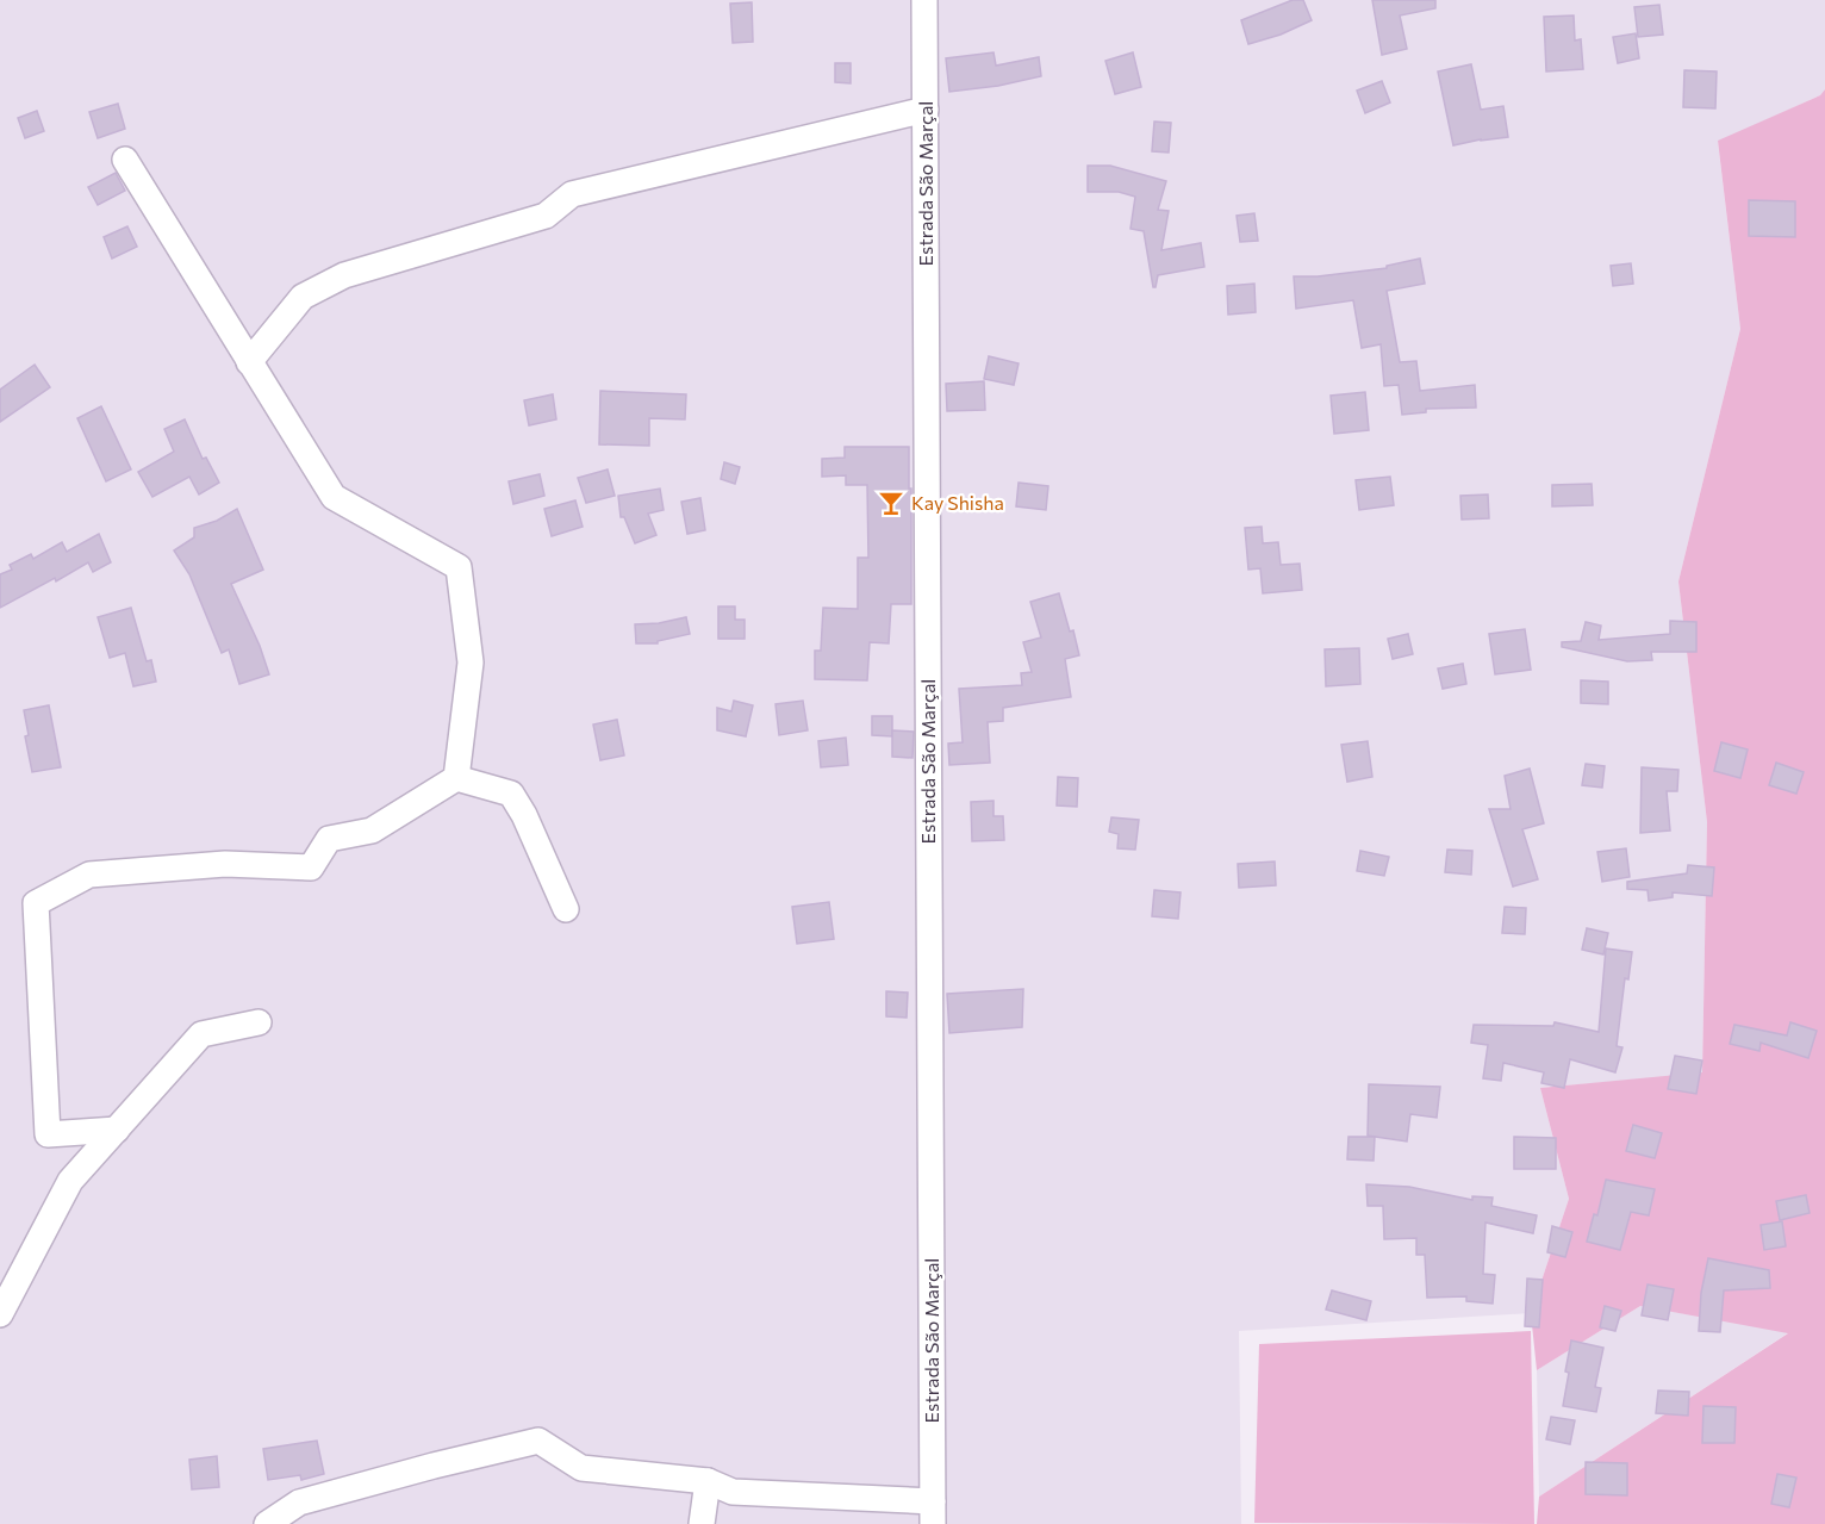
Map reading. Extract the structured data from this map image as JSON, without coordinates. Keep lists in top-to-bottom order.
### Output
{
  "streets": {
    "street": ["Estrada São Marçal"]
  },
  "places": {
    "bar": ["Kay Shisha"]
  }
}
